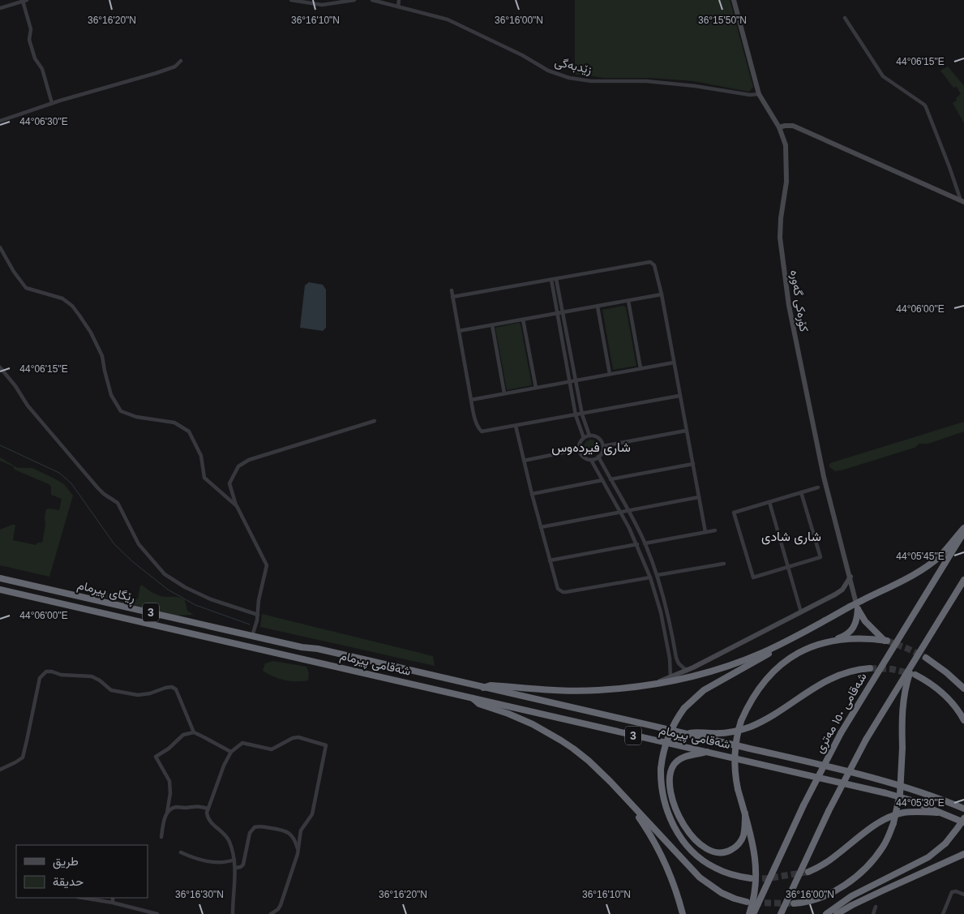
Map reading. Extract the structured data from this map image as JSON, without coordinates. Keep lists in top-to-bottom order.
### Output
{
  "streets": {
    "highway": [
      "ڕێگای پیرمام",
      "3",
      "شەقامی پیرمام",
      "شەقامی ١٥٠ مەتری"
    ],
    "street": ["زێدبەگی", "کۆرەکی گەورە"]
  },
  "crossings": [
    ["زێدبەگی", "کۆرەکی گەورە"],
    ["ڕێگای پیرمام", "شەقامی پیرمام"]
  ],
  "districts": ["شاری فیردەوس", "شاری شادی"],
  "legend": ["طريق", "حديقة"],
  "coordinates": [
    "36°16'20\"N",
    "36°16'10\"N",
    "36°16'00\"N",
    "36°15'50\"N",
    "44°06'15\"E",
    "44°06'30\"E",
    "44°06'00\"E",
    "44°05'45\"E",
    "44°05'30\"E",
    "36°16'30\"N"
  ]
}
